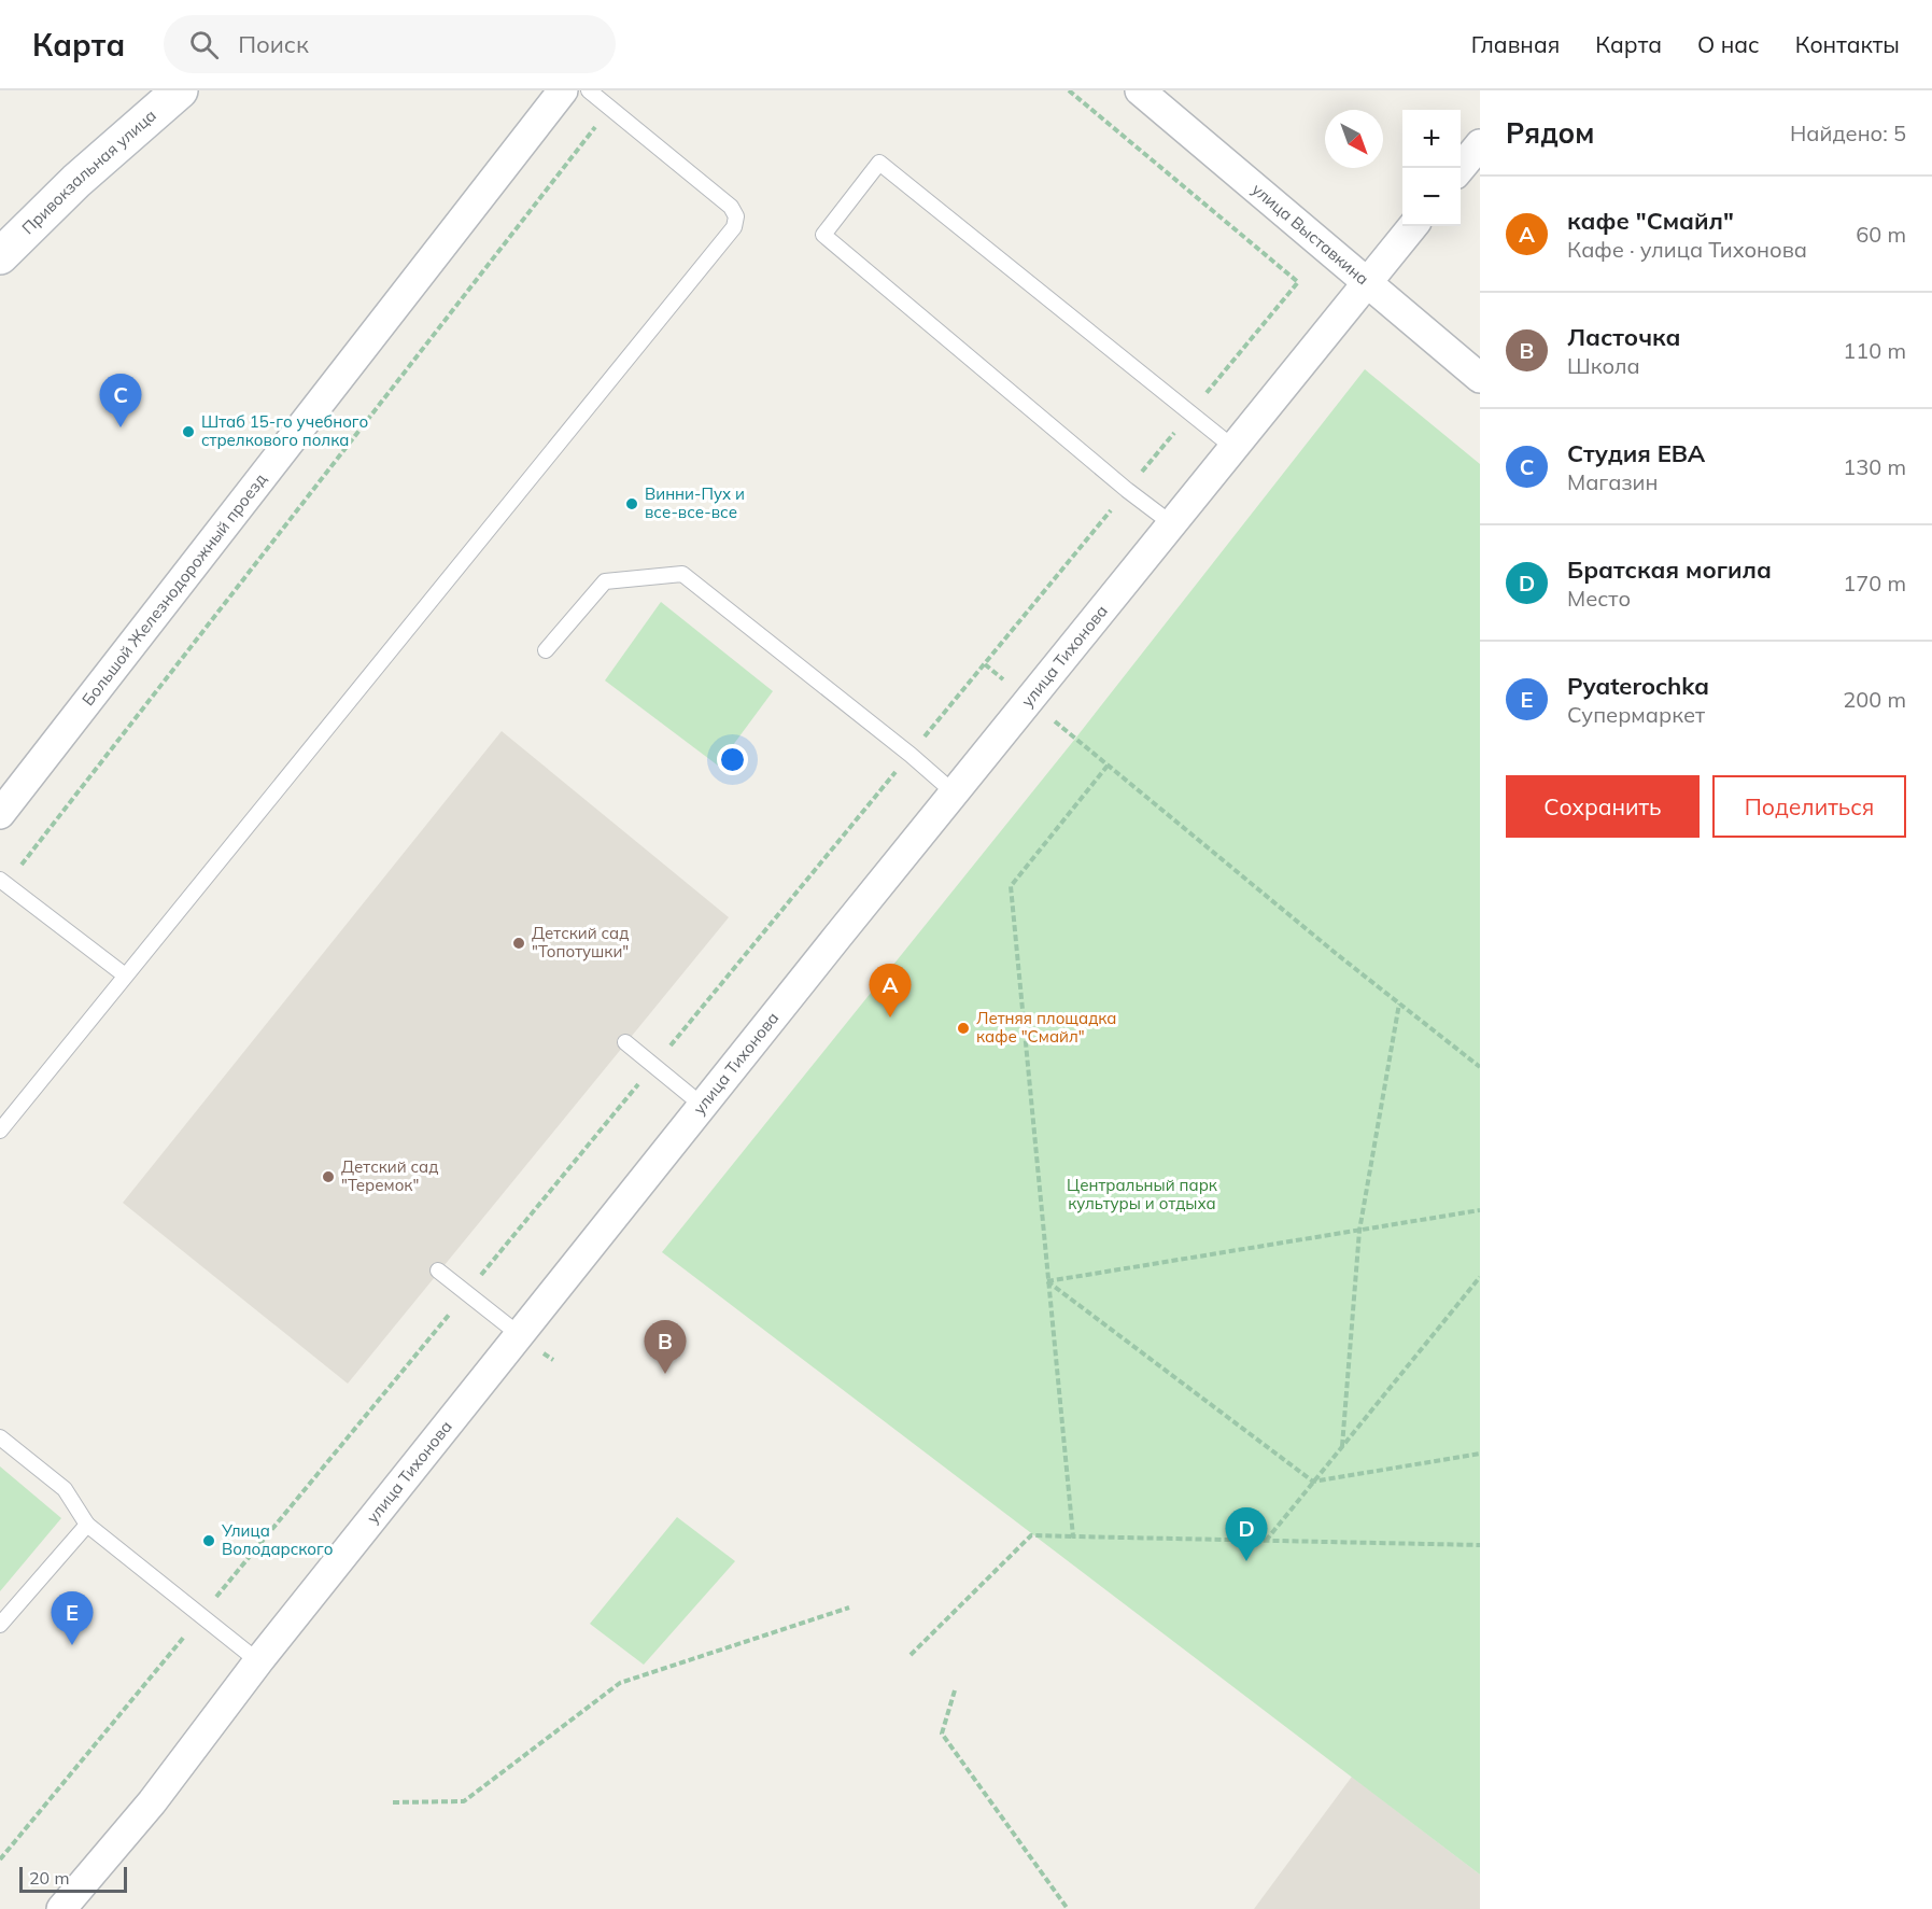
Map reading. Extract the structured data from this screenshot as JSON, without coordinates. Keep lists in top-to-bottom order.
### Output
{
  "streets": {
    "main road": ["Привокзальная улица"],
    "street": ["улица Выставкина", "Большой Железнодорожный проезд", "улица Тихонова"]
  },
  "crossings": [
    ["улица Выставкина", "улица Тихонова"]
  ],
  "parks": ["Центральный парк культуры и отдыха"],
  "places": [
    "Штаб 15-го учебного стрелкового полка",
    "Винни-Пух и все-все-все",
    "Детский сад \"Топотушки\"",
    "Летняя площадка кафе \"Смайл\"",
    "Детский сад \"Теремок\"",
    "Улица Володарского"
  ],
  "scale_bar": "20 m",
  "north": "bottom right",
  "page": {
    "header": "Карта",
    "search": "Поиск",
    "nav": [
      "Главная",
      "Карта",
      "О нас",
      "Контакты"
    ],
    "heading": ["Рядом", "Найдено: 5"],
    "map_buttons": ["+", "−"],
    "list": [
      {
        "mark": "A",
        "name": "кафе \"Смайл\"",
        "note": "Кафе · улица Тихонова",
        "value": "60 m"
      },
      {
        "mark": "B",
        "name": "Ласточка",
        "note": "Школа",
        "value": "110 m"
      },
      {
        "mark": "C",
        "name": "Студия ЕВА",
        "note": "Магазин",
        "value": "130 m"
      },
      {
        "mark": "D",
        "name": "Братская могила",
        "note": "Место",
        "value": "170 m"
      },
      {
        "mark": "E",
        "name": "Pyaterochka",
        "note": "Супермаркет",
        "value": "200 m"
      }
    ],
    "pins": [
      "C",
      "A",
      "B",
      "D",
      "E"
    ],
    "buttons": ["Сохранить", "Поделиться"],
    "scale": "20 m"
  }
}
